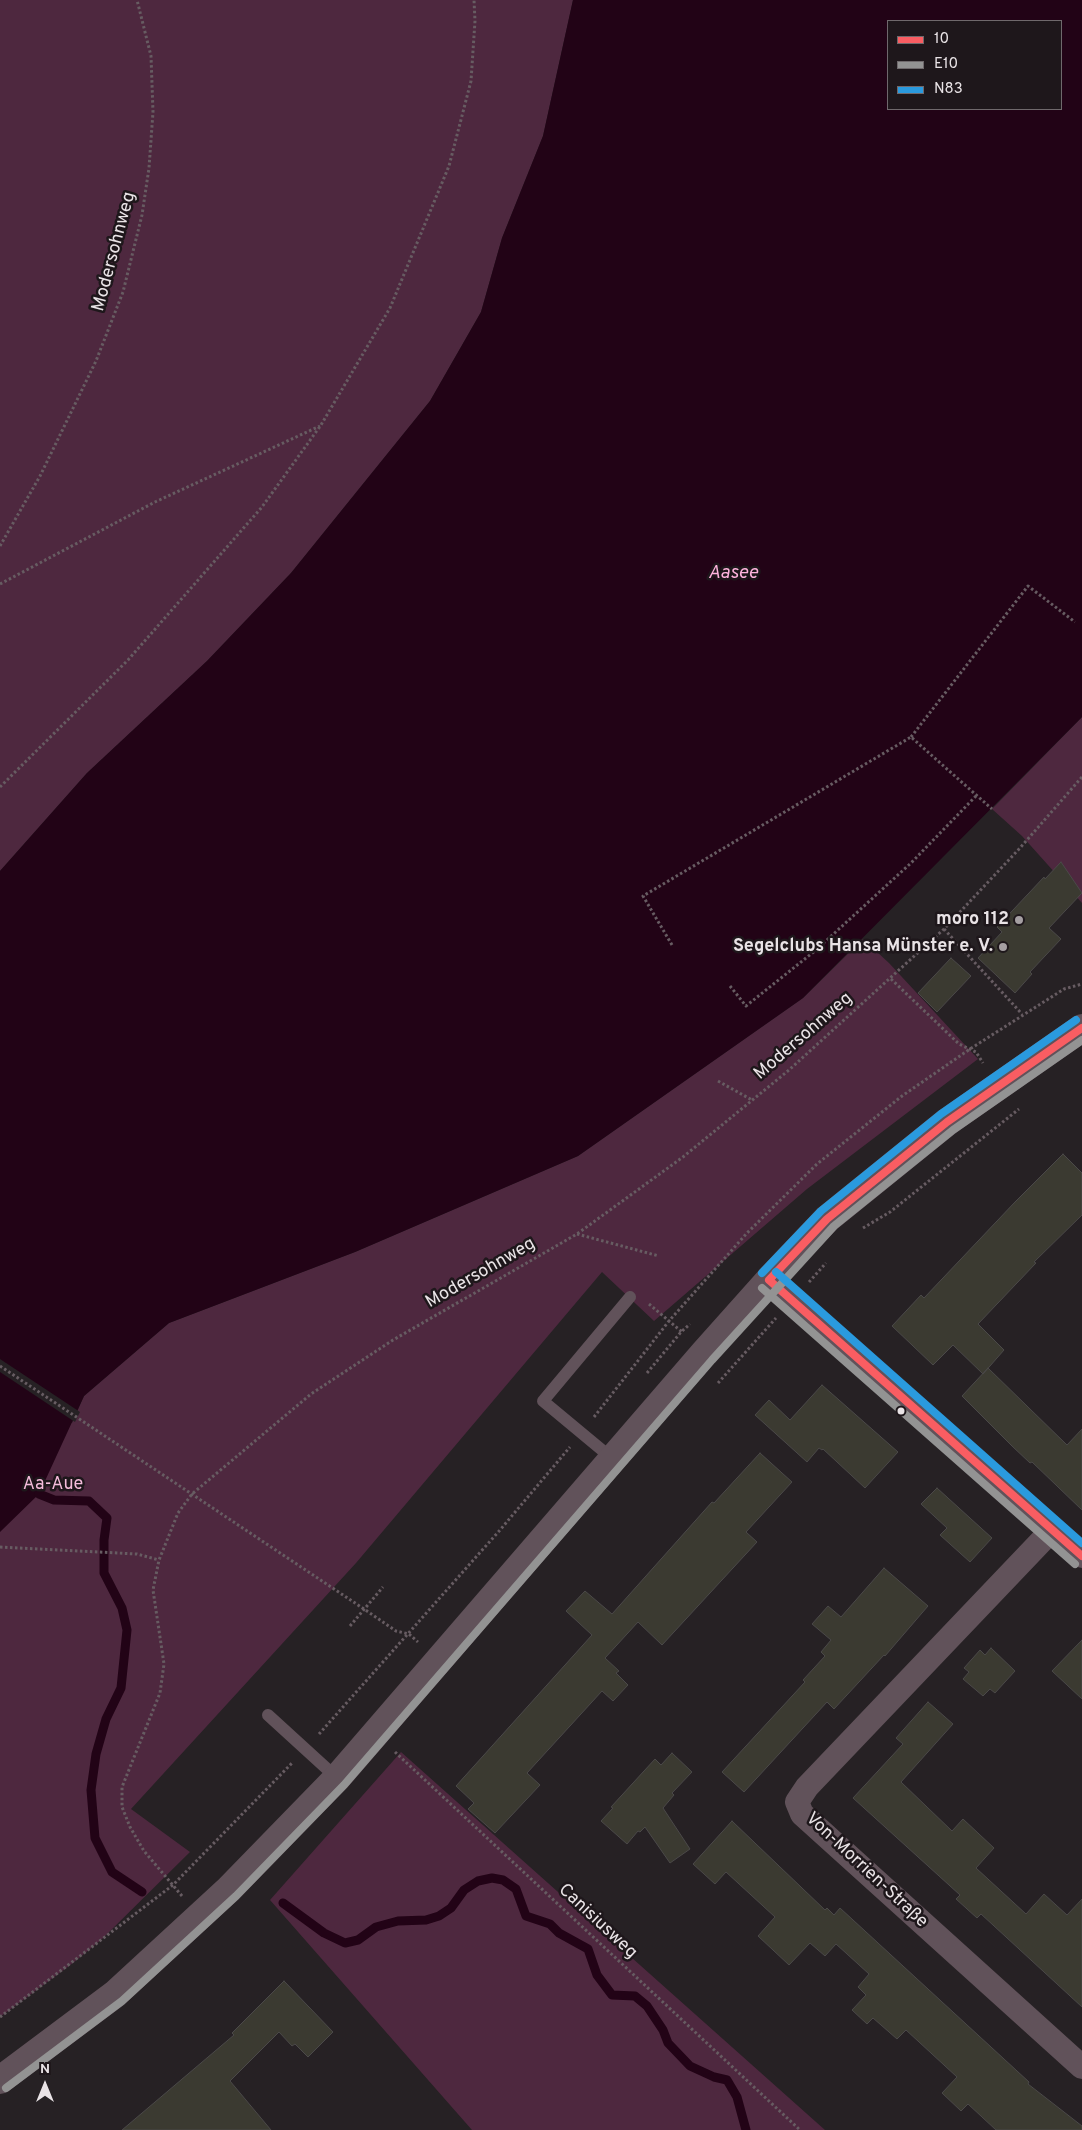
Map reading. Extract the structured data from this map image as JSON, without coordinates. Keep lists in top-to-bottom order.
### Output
{
  "streets": {
    "street": ["Von-Morrien-Straße"],
    "path": ["Modersohnweg", "Canisiusweg"]
  },
  "water": ["Aasee"],
  "parks": ["Aa-Aue"],
  "places": ["moro 112", "Segelclubs Hansa Münster e. V."],
  "lines": ["transit line N83", "transit line 10", "transit line E10"],
  "legend": ["10", "E10", "N83"],
  "north": "top"
}
